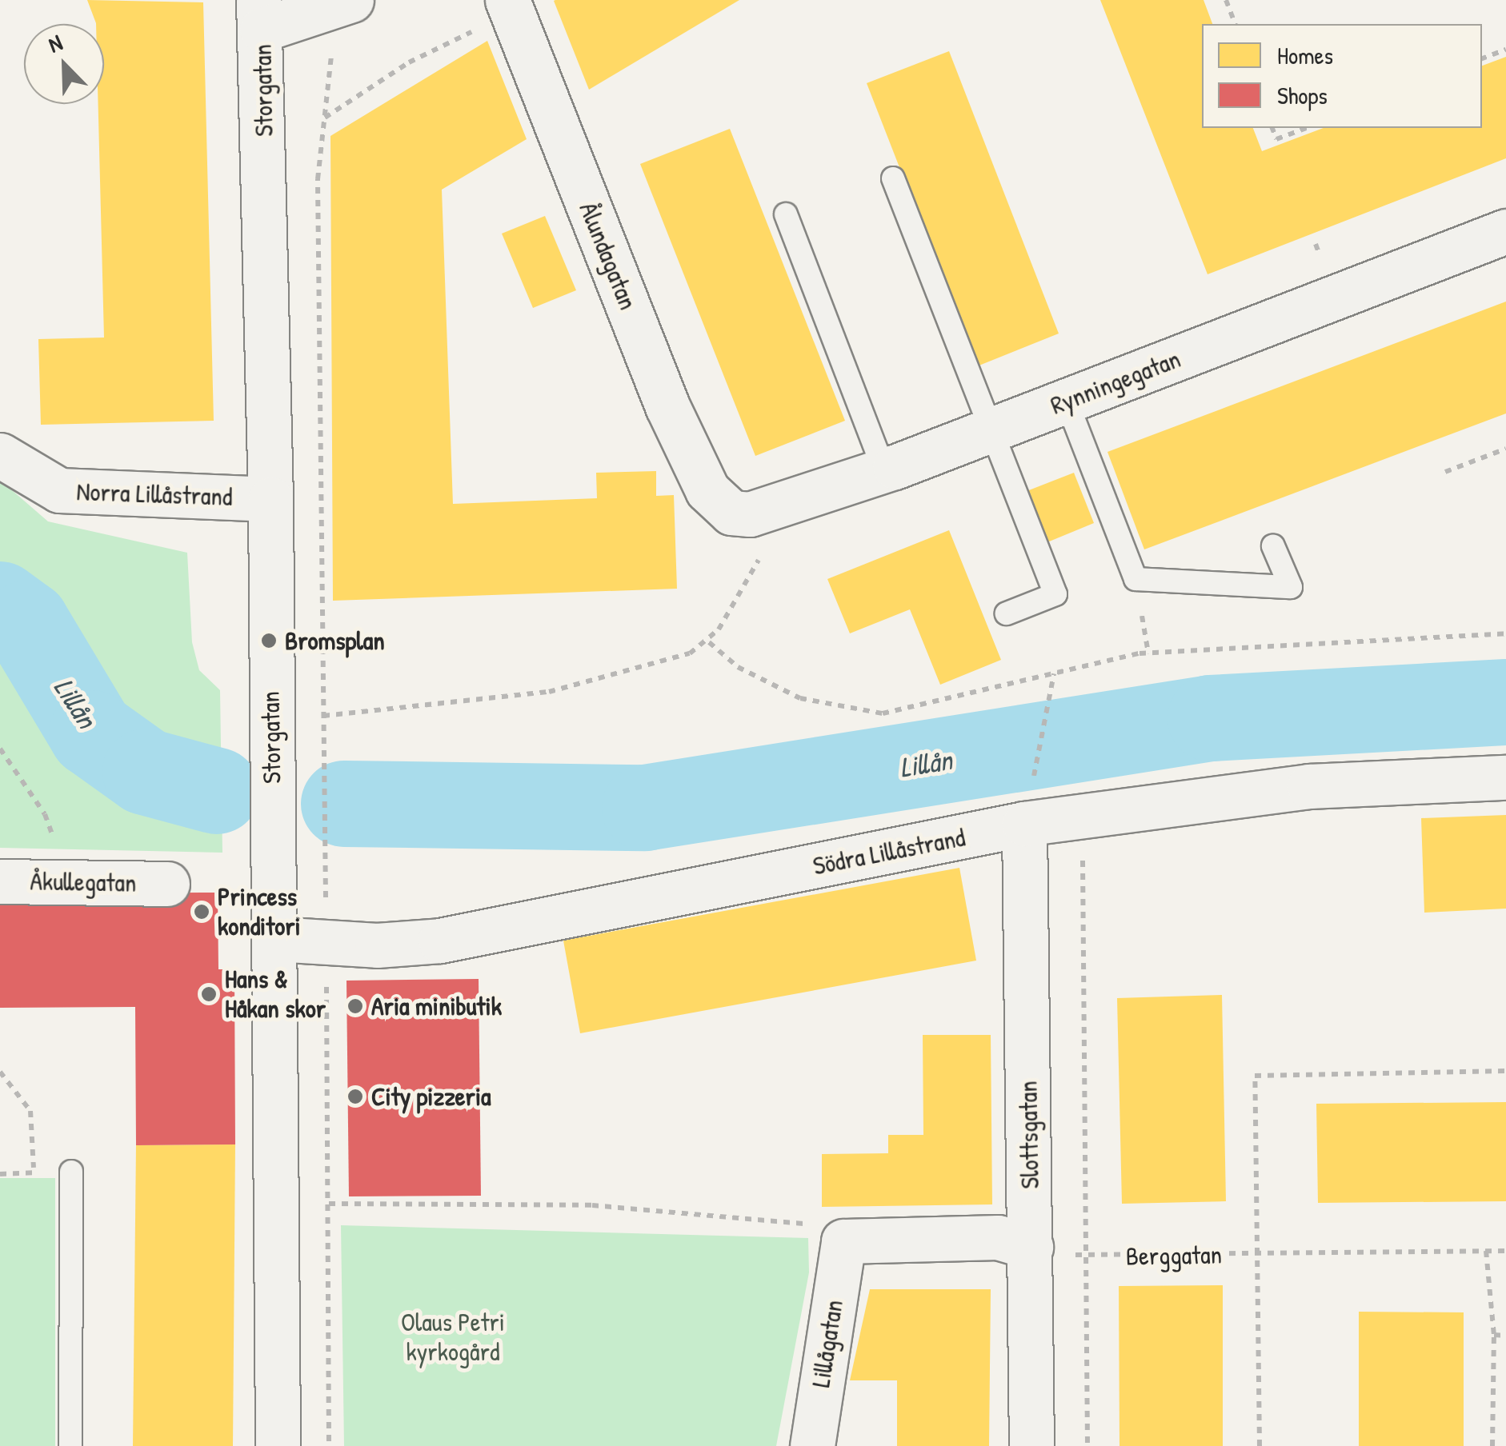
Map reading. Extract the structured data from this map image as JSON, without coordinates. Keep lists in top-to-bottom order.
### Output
{
  "streets": {
    "street": [
      "Storgatan",
      "Ålundagatan",
      "Rynningegatan",
      "Norra Lillåstrand",
      "Södra Lillåstrand",
      "Åkullegatan",
      "Slottsgatan",
      "Lillågatan"
    ],
    "path": ["Berggatan"]
  },
  "crossings": [
    ["Storgatan", "Norra Lillåstrand"],
    ["Storgatan", "Södra Lillåstrand"],
    ["Ålundagatan", "Rynningegatan"],
    ["Södra Lillåstrand", "Slottsgatan"],
    ["Slottsgatan", "Berggatan"]
  ],
  "water": ["Lillån"],
  "parks": ["Olaus Petri kyrkogård"],
  "places": [
    "Bromsplan",
    "Princess konditori",
    "Hans & Håkan skor",
    "Aria minibutik",
    "City pizzeria"
  ],
  "legend": ["Homes", "Shops"],
  "north": "top left"
}
